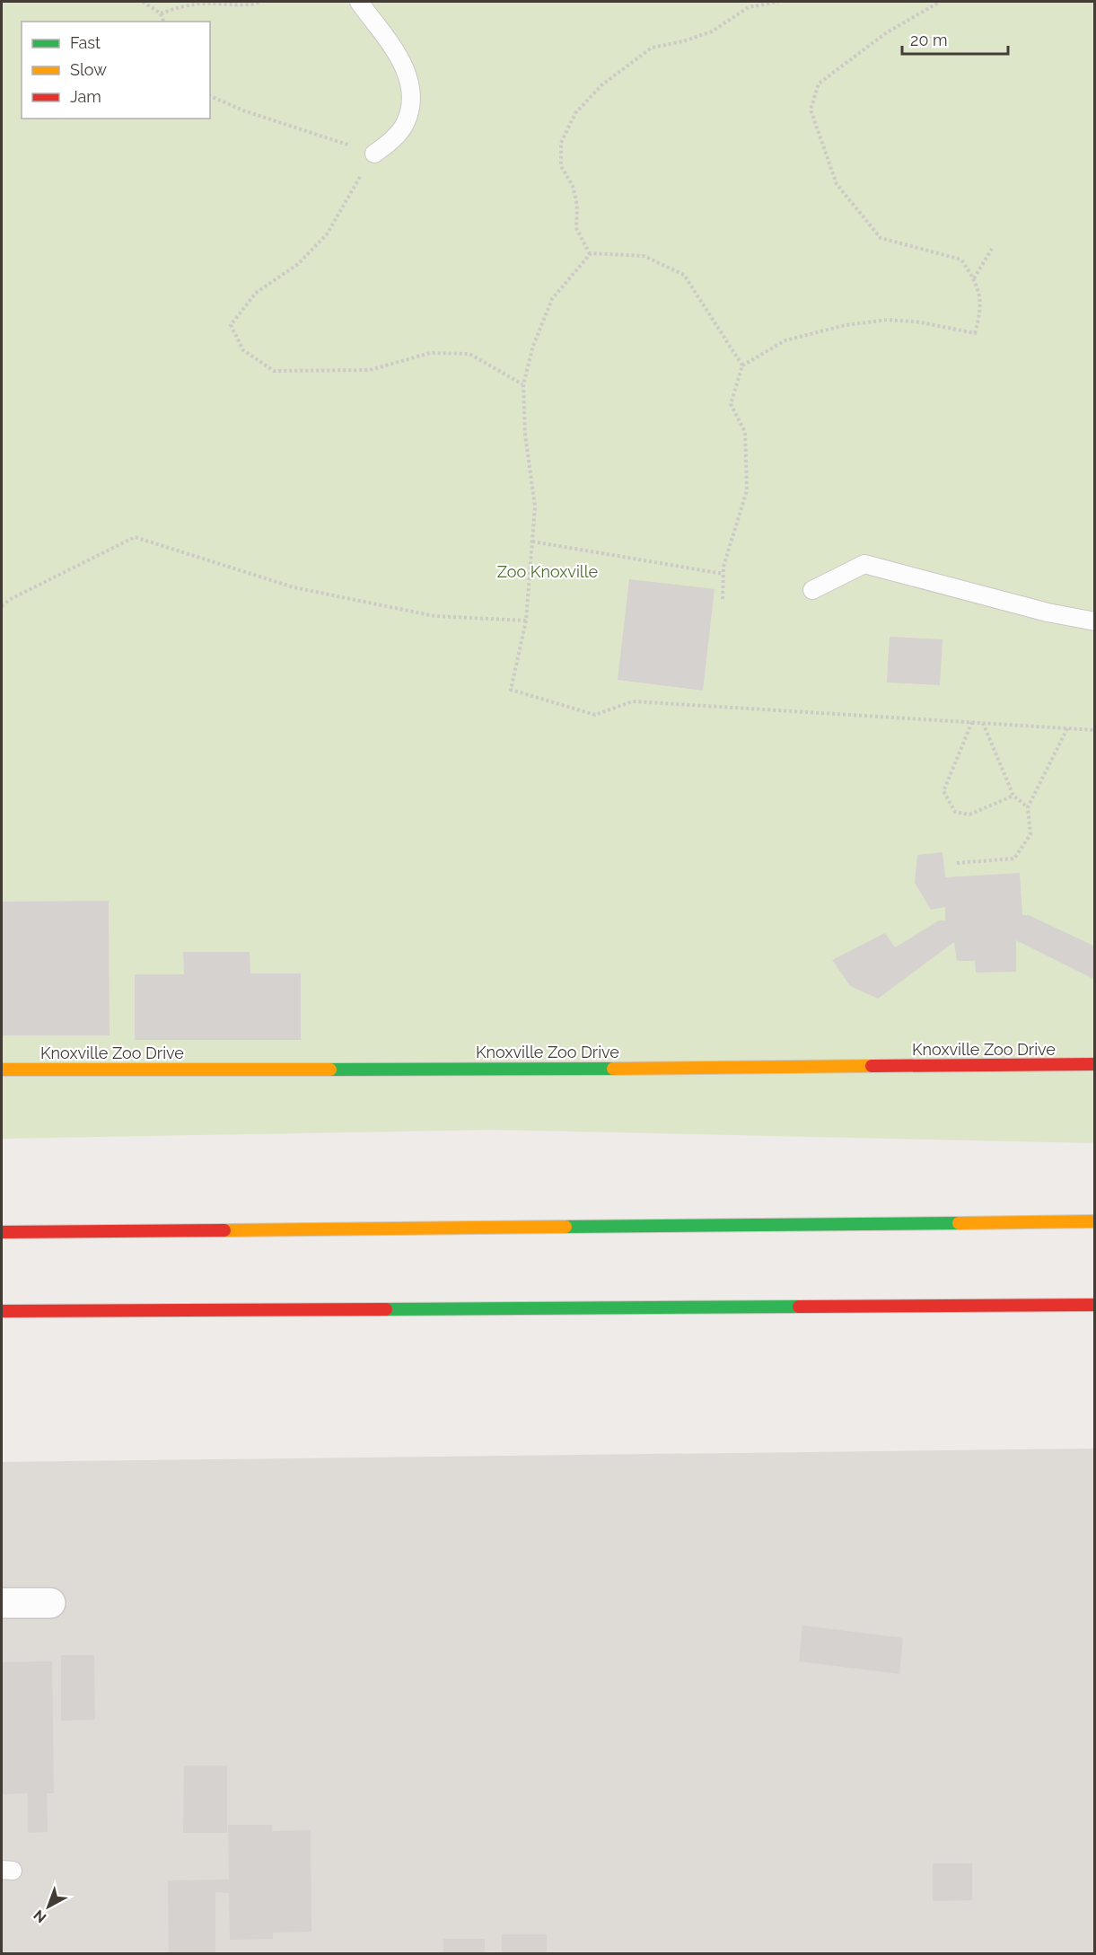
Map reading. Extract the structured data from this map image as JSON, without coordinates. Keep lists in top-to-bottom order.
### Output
{
  "streets": {
    "main road": ["Knoxville Zoo Drive"]
  },
  "parks": ["Zoo Knoxville"],
  "legend": ["Fast", "Slow", "Jam"],
  "scale_bar": "20 m",
  "north": "bottom left"
}
